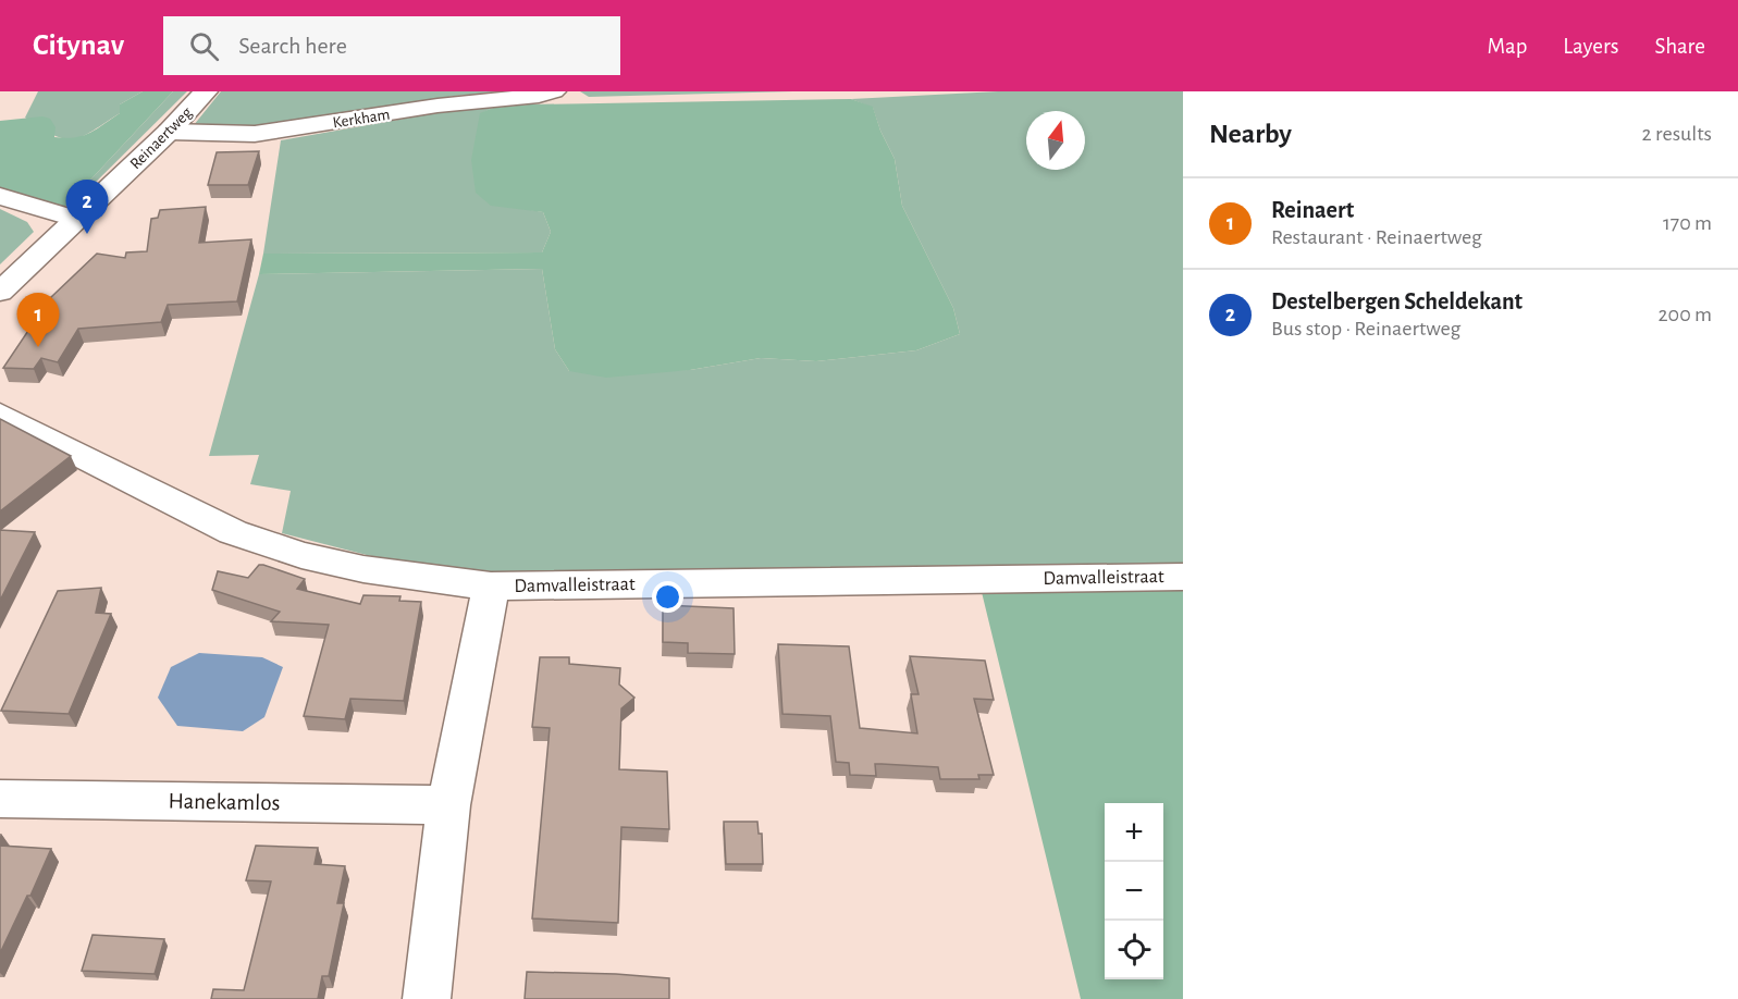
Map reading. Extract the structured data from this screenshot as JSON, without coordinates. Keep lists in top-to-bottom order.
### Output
{
  "streets": {
    "street": [
      "Kerkham",
      "Reinaertweg",
      "Damvalleistraat",
      "Hanekamlos"
    ]
  },
  "crossings": [
    ["Kerkham", "Reinaertweg"]
  ],
  "north": "top",
  "page": {
    "header": "Citynav",
    "search": "Search here",
    "nav": ["Map", "Layers", "Share"],
    "heading": ["Nearby", "2 results"],
    "list": [
      {
        "mark": "1",
        "name": "Reinaert",
        "note": "Restaurant · Reinaertweg",
        "value": "170 m"
      },
      {
        "mark": "2",
        "name": "Destelbergen Scheldekant",
        "note": "Bus stop · Reinaertweg",
        "value": "200 m"
      }
    ],
    "pins": ["2", "1"],
    "map_buttons": ["+", "−"]
  }
}
